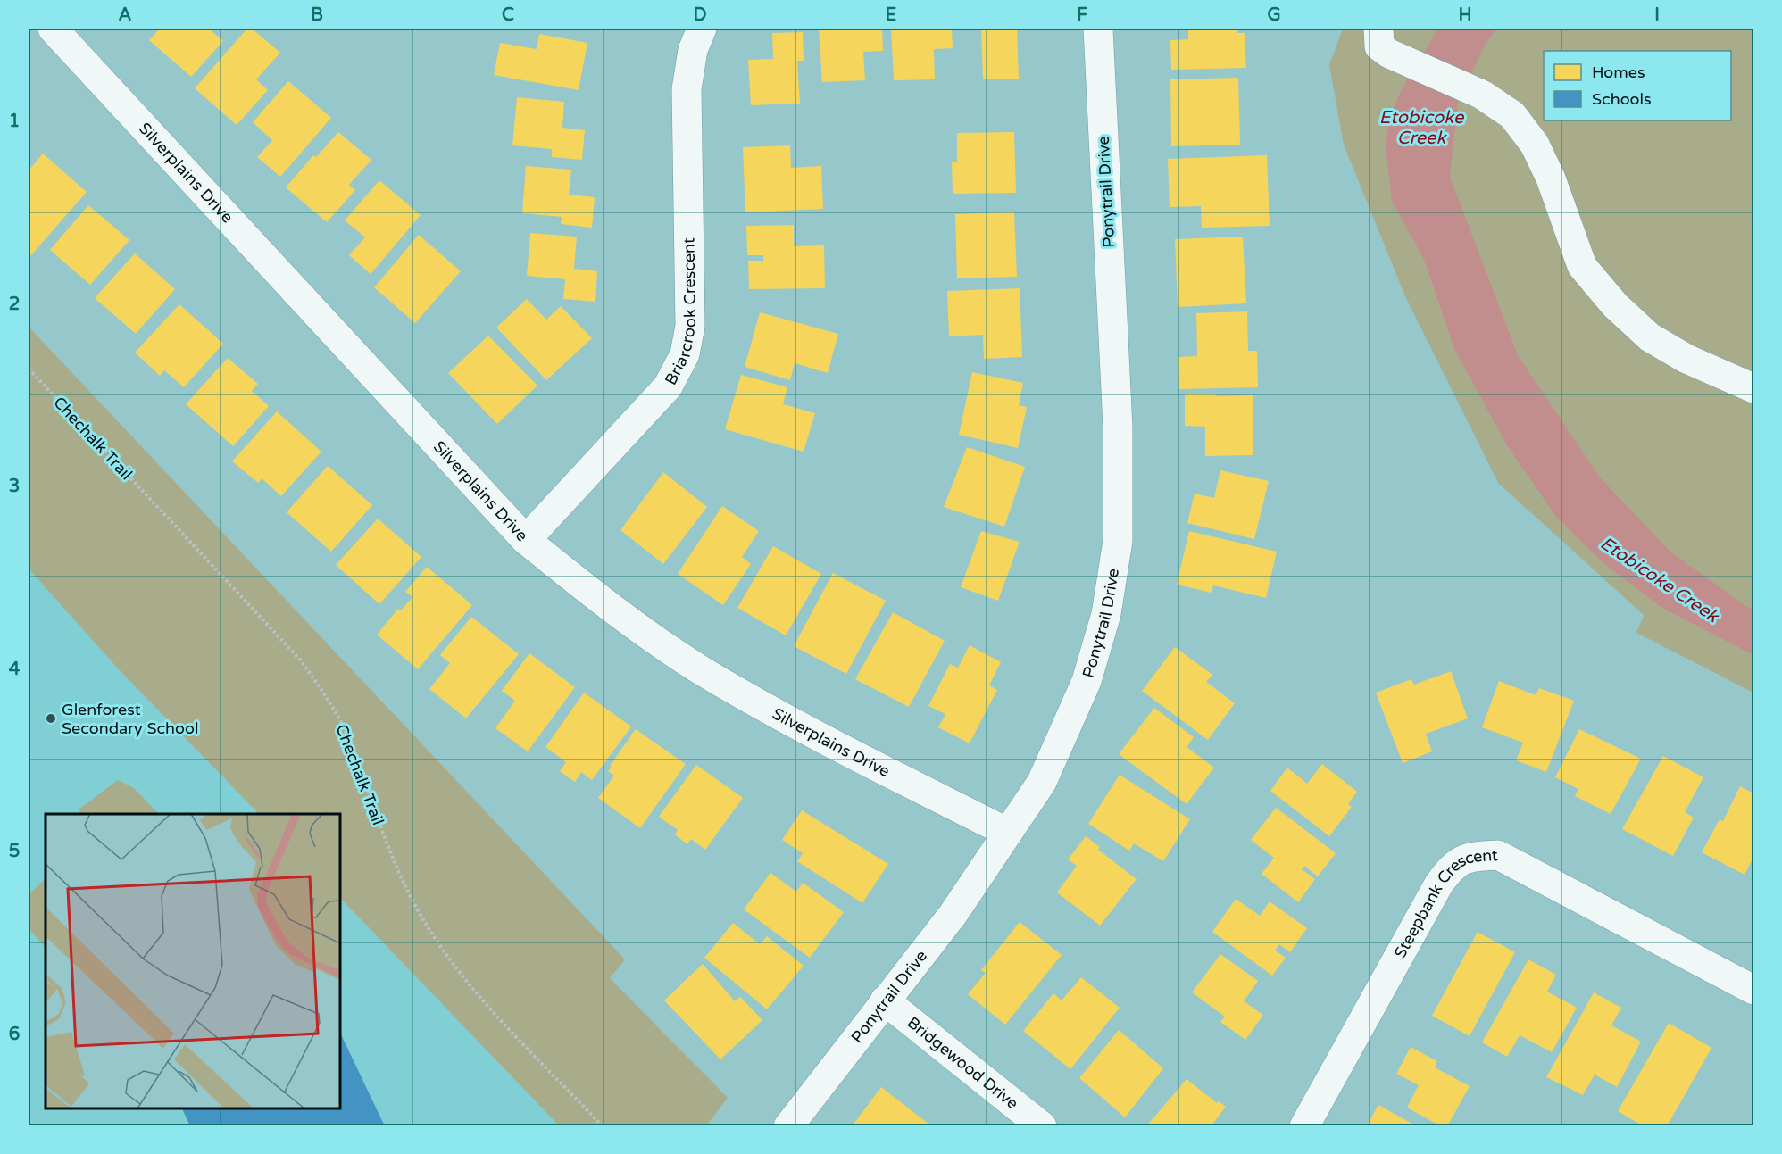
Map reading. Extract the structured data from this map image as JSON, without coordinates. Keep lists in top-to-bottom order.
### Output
{
  "streets": {
    "street": [
      "Silverplains Drive",
      "Ponytrail Drive",
      "Briarcrook Crescent",
      "Steepbank Crescent",
      "Bridgewood Drive"
    ],
    "path": ["Chechalk Trail"]
  },
  "crossings": [
    ["Silverplains Drive", "Ponytrail Drive"],
    ["Silverplains Drive", "Briarcrook Crescent"],
    ["Ponytrail Drive", "Bridgewood Drive"]
  ],
  "water": ["Etobicoke Creek"],
  "places": ["Glenforest Secondary School"],
  "legend": ["Homes", "Schools"],
  "grid": {
    "columns": [
      "A",
      "B",
      "C",
      "D",
      "E",
      "F",
      "G",
      "H",
      "I"
    ],
    "rows": [
      "1",
      "2",
      "3",
      "4",
      "5",
      "6"
    ]
  }
}
